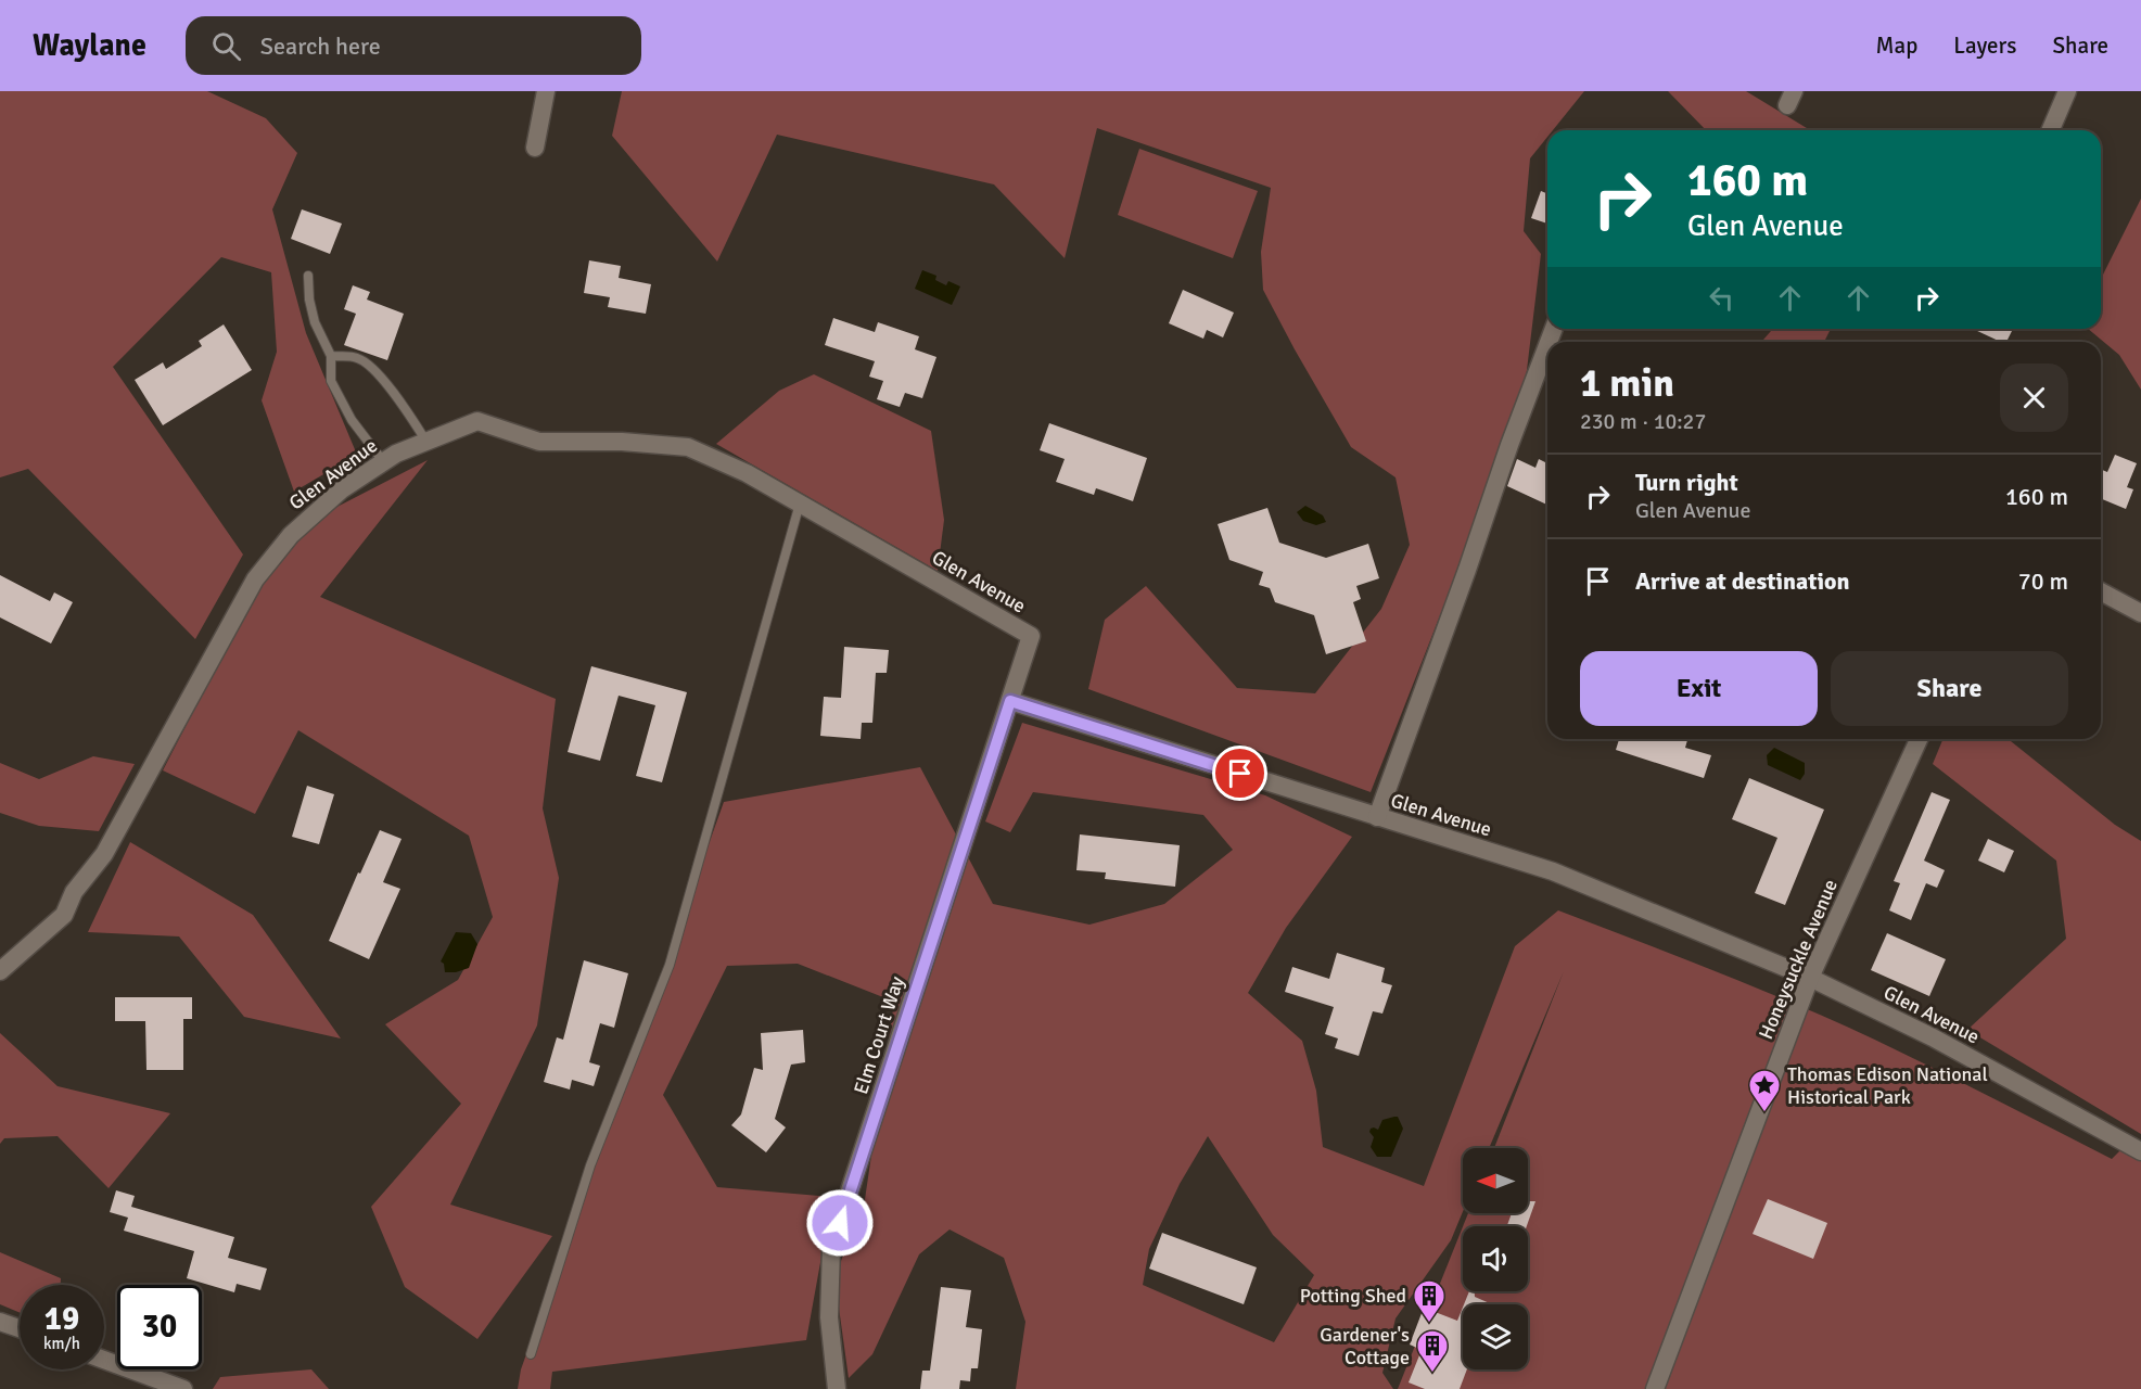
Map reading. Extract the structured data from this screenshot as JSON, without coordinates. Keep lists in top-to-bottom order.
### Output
{
  "streets": {
    "street": ["Glen Avenue", "Honeysuckle Avenue", "Elm Court Way"]
  },
  "crossings": [
    ["Glen Avenue", "Honeysuckle Avenue"],
    ["Glen Avenue", "Elm Court Way"]
  ],
  "places": {
    "place": ["Thomas Edison National Historical Park"],
    "building": ["Potting Shed", "Gardener's Cottage"]
  },
  "north": "left",
  "page": {
    "header": "Waylane",
    "search": "Search here",
    "nav": ["Map", "Layers", "Share"],
    "turn": ["160 m", "Glen Avenue"],
    "heading": ["1 min", "230 m · 10:27"],
    "list": [
      {
        "name": "Turn right",
        "note": "Glen Avenue",
        "value": "160 m"
      },
      {
        "name": "Arrive at destination",
        "value": "70 m"
      }
    ],
    "buttons": ["Exit", "Share"],
    "speed": "19 km/h",
    "limit": "30"
  }
}
